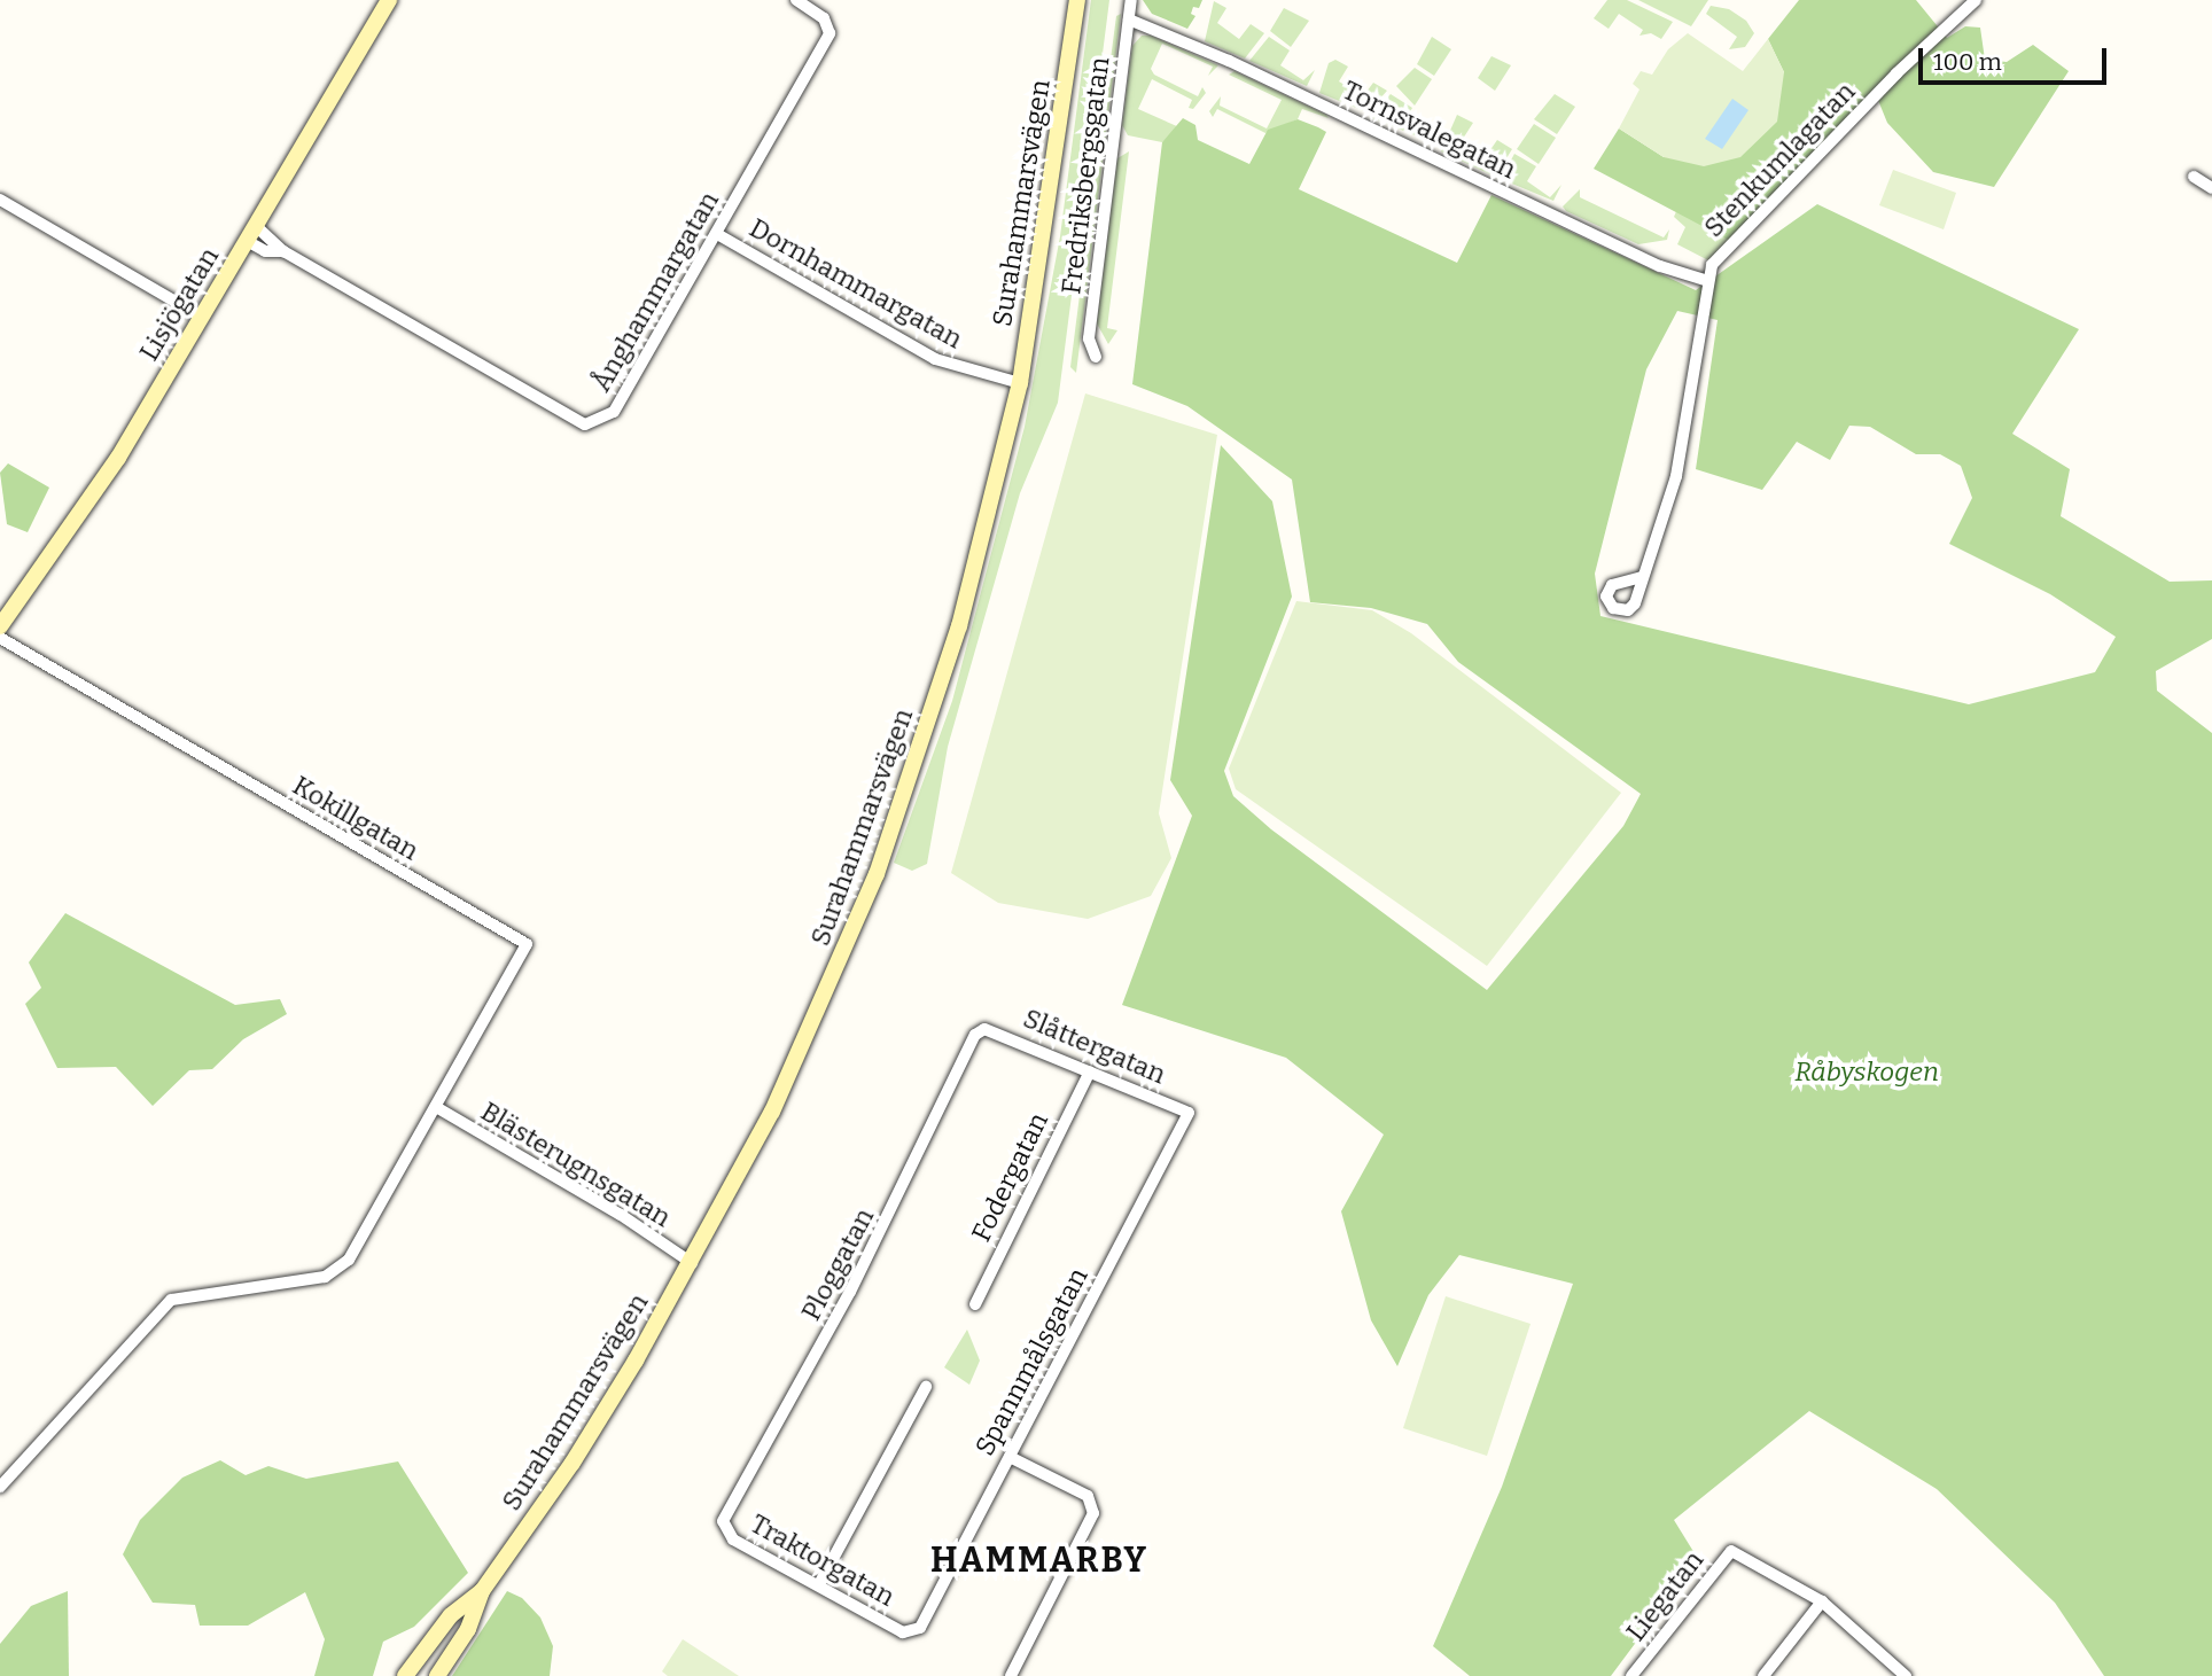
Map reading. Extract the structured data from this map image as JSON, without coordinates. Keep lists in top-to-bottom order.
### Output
{
  "streets": {
    "main road": ["Surahammarsvägen", "Lisjögatan"],
    "street": [
      "Tornsvalegatan",
      "Stenkumlagatan",
      "Fredriksbergsgatan",
      "Dornhammargatan",
      "Ånghammargatan",
      "Kokillgatan",
      "Slåttergatan",
      "Blästerugnsgatan",
      "Fodergatan",
      "Ploggatan",
      "Spannmålsgatan",
      "Traktorgatan",
      "Liegatan"
    ]
  },
  "crossings": [
    ["Tornsvalegatan", "Stenkumlagatan"],
    ["Tornsvalegatan", "Fredriksbergsgatan"],
    ["Surahammarsvägen", "Dornhammargatan"],
    ["Surahammarsvägen", "Blästerugnsgatan"],
    ["Dornhammargatan", "Ånghammargatan"],
    ["Ånghammargatan", "Lisjögatan"],
    ["Kokillgatan", "Blästerugnsgatan"],
    ["Slåttergatan", "Fodergatan"],
    ["Slåttergatan", "Ploggatan"],
    ["Slåttergatan", "Spannmålsgatan"],
    ["Ploggatan", "Traktorgatan"],
    ["Spannmålsgatan", "Traktorgatan"]
  ],
  "districts": ["HAMMARBY"],
  "parks": ["Råbyskogen"],
  "scale_bar": "100 m"
}
